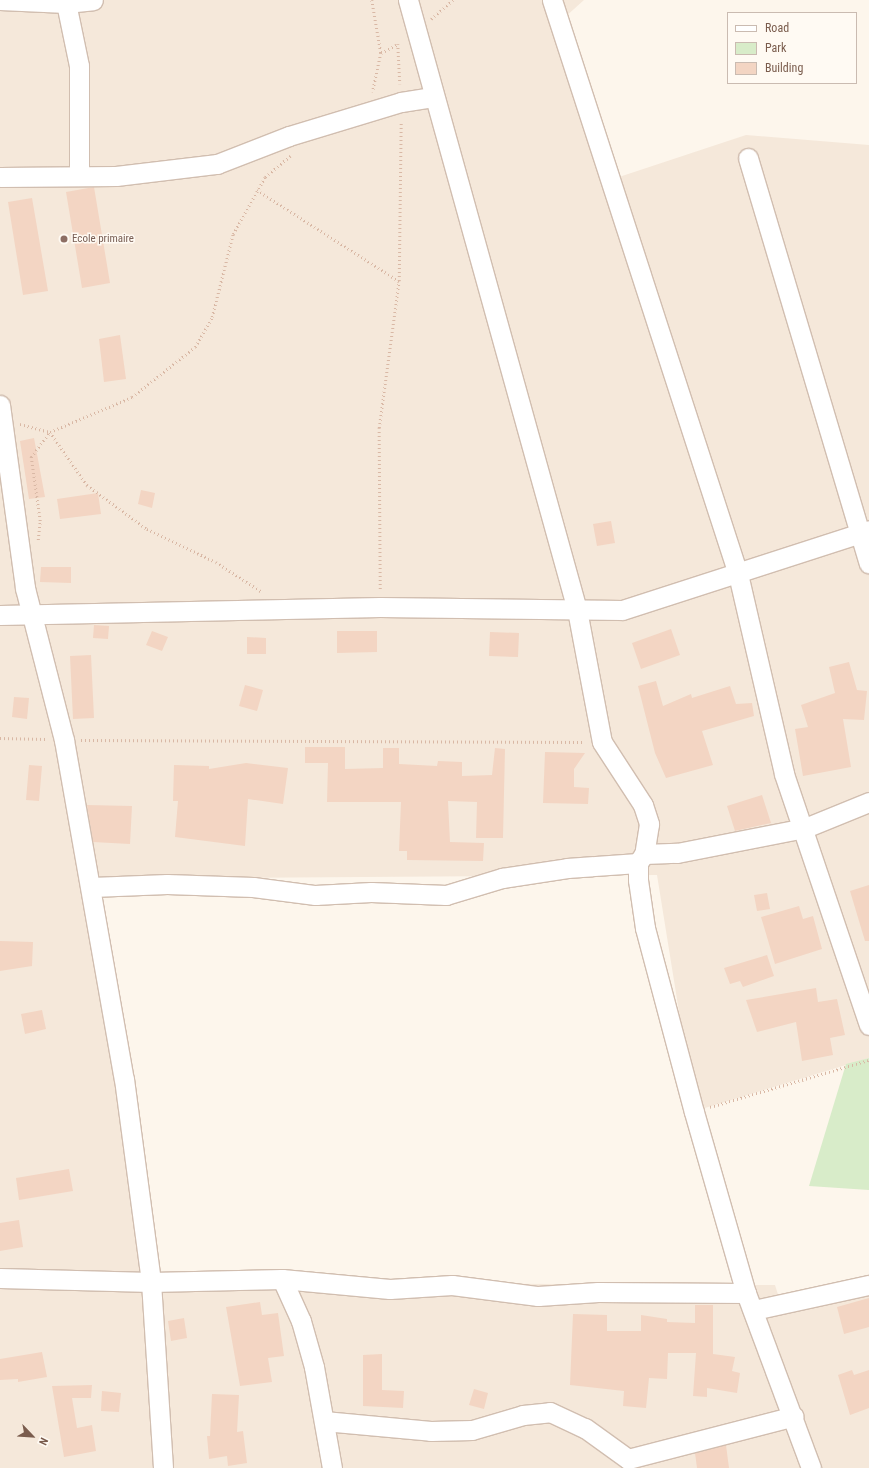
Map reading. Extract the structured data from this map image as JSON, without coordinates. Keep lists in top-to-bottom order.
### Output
{
  "places": ["Ecole primaire"],
  "legend": ["Road", "Park", "Building"],
  "north": "bottom right"
}
